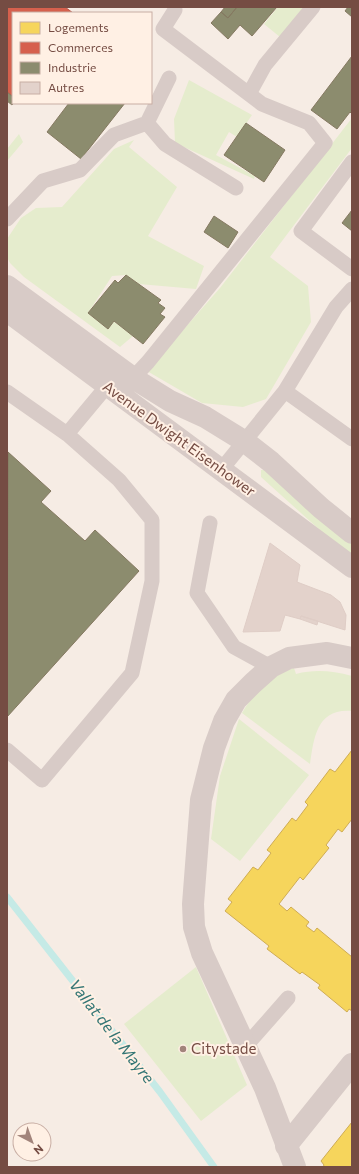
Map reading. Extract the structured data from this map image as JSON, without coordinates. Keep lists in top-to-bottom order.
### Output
{
  "streets": {
    "main road": ["Avenue Dwight Eisenhower"]
  },
  "water": ["Vallat de la Mayre"],
  "places": ["Citystade"],
  "legend": [
    "Logements",
    "Commerces",
    "Industrie",
    "Autres"
  ],
  "north": "bottom right"
}
